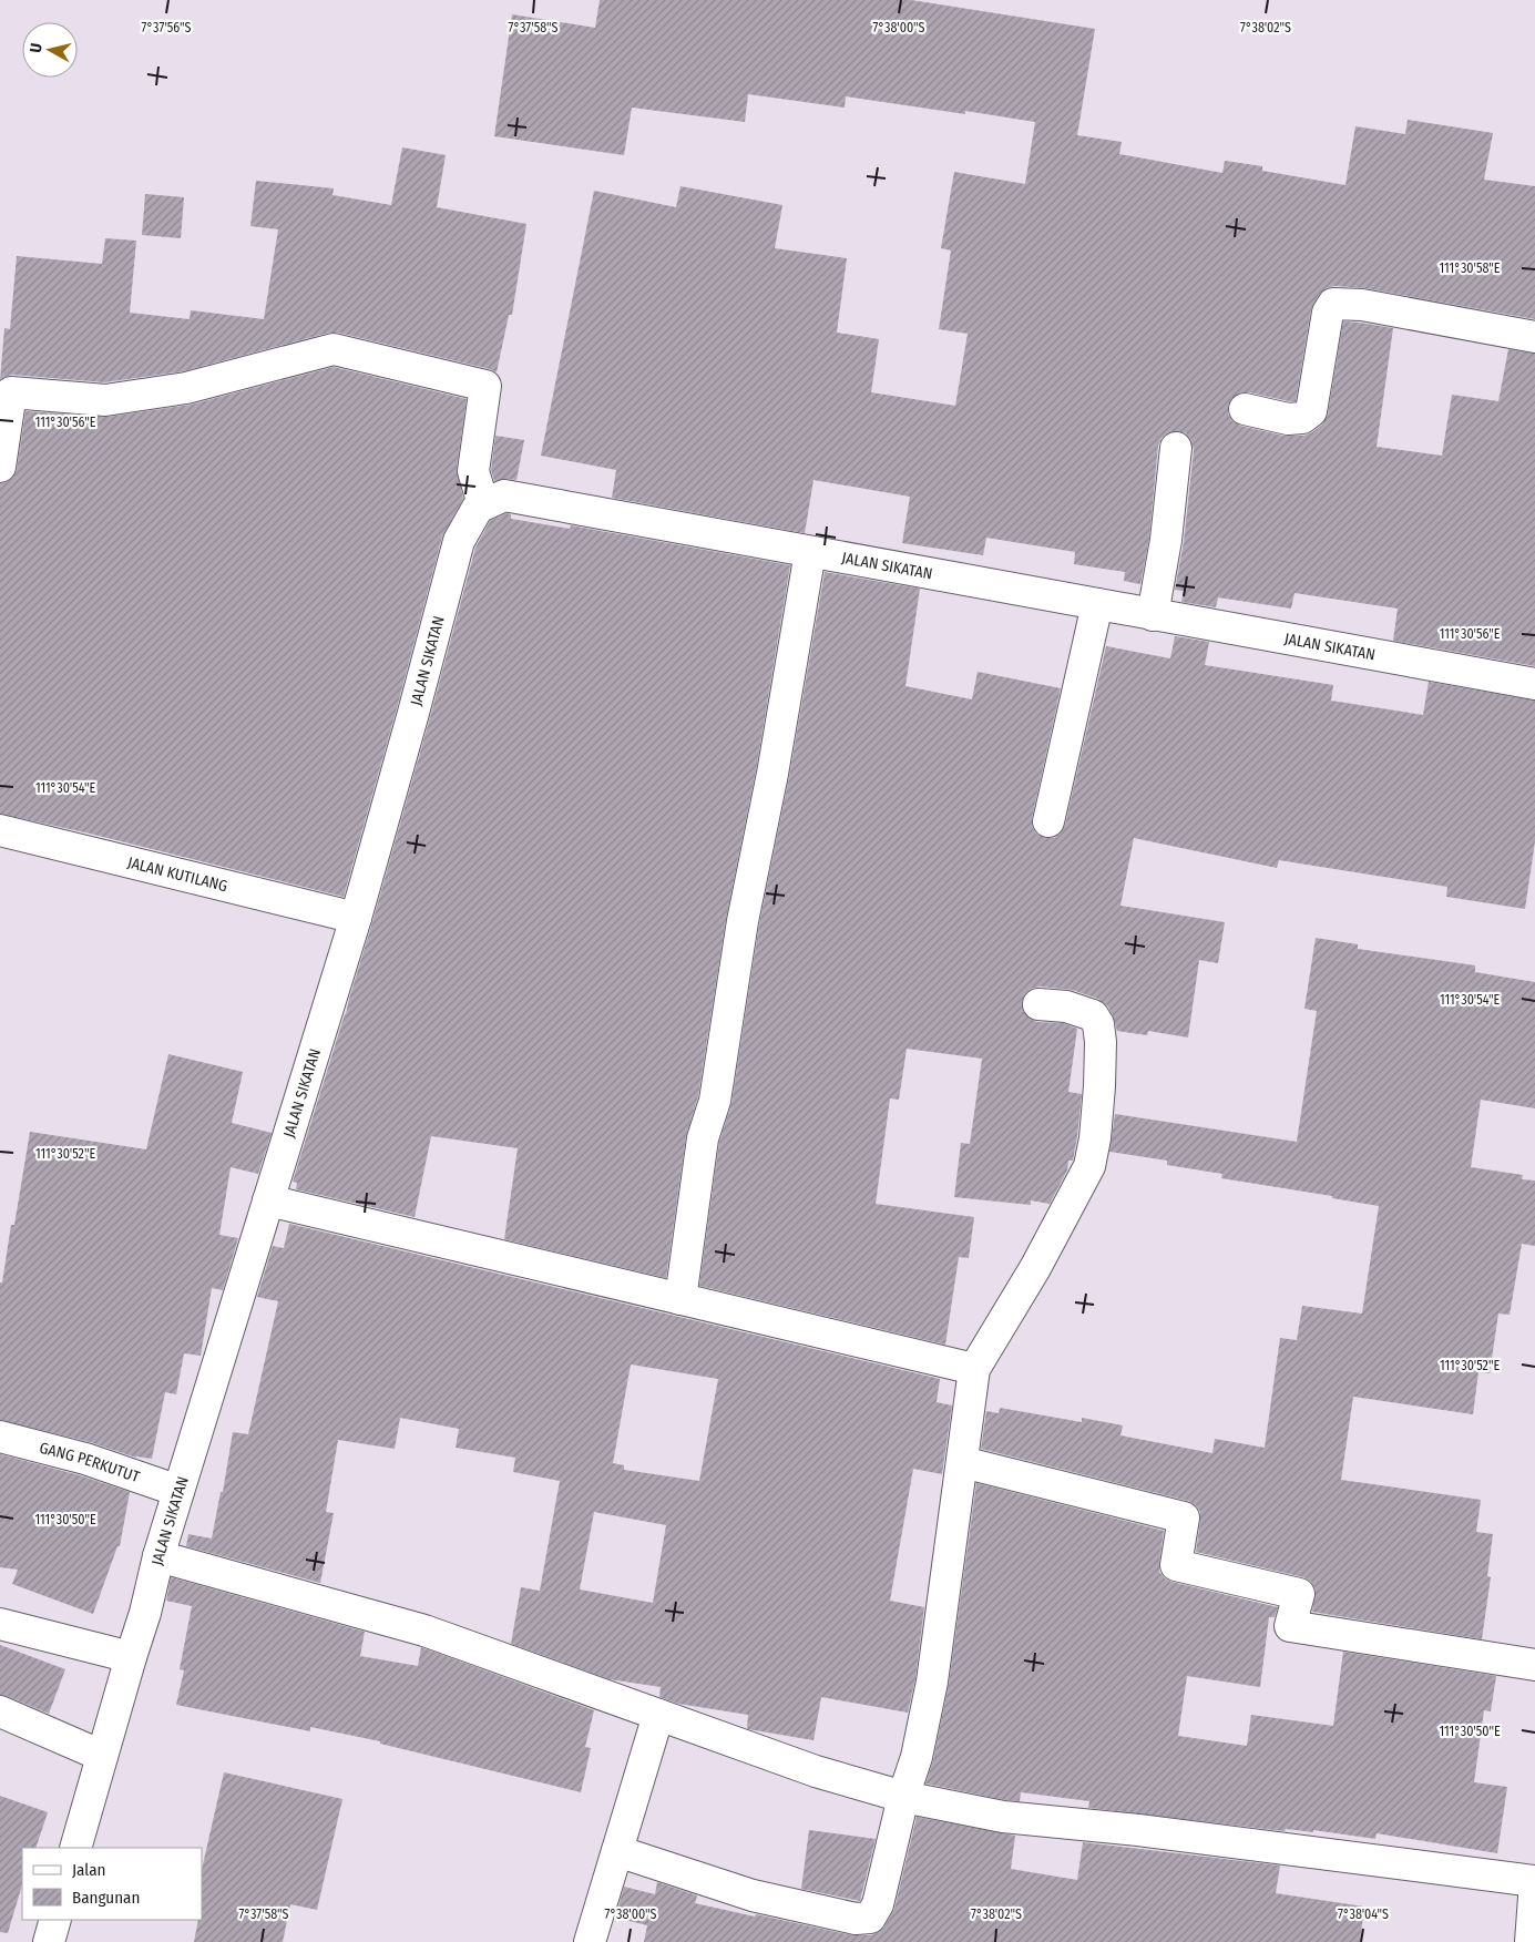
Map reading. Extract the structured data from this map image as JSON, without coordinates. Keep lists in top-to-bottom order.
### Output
{
  "streets": {
    "street": ["JALAN SIKATAN", "JALAN KUTILANG", "GANG PERKUTUT"]
  },
  "crossings": [
    ["JALAN SIKATAN", "JALAN KUTILANG"],
    ["JALAN SIKATAN", "GANG PERKUTUT"]
  ],
  "legend": ["Jalan", "Bangunan"],
  "north": "left",
  "coordinates": [
    "7°37'56\"S",
    "7°37'58\"S",
    "7°38'00\"S",
    "7°38'02\"S",
    "111°30'58\"E",
    "111°30'56\"E",
    "111°30'54\"E",
    "111°30'52\"E",
    "111°30'50\"E",
    "7°38'04\"S"
  ]
}
